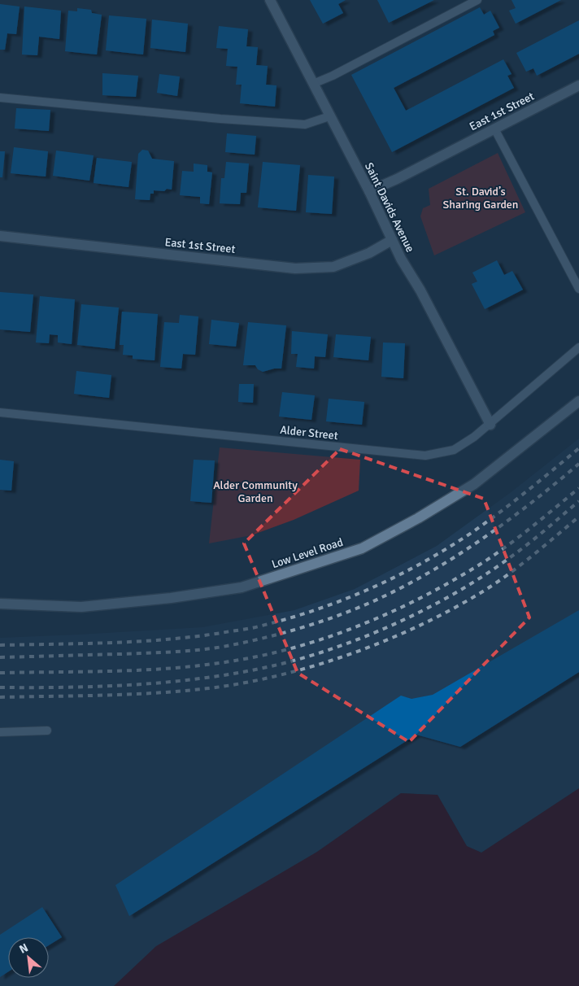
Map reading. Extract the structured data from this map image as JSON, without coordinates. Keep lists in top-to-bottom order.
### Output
{
  "streets": {
    "street": ["East 1st Street", "Saint Davids Avenue", "Low Level Road"],
    "lane": ["Alder Street"]
  },
  "crossings": [
    ["East 1st Street", "Saint Davids Avenue"],
    ["Saint Davids Avenue", "Alder Street"]
  ],
  "parks": ["St. David’s Sharing Garden", "Alder Community Garden"],
  "north": "top left"
}
